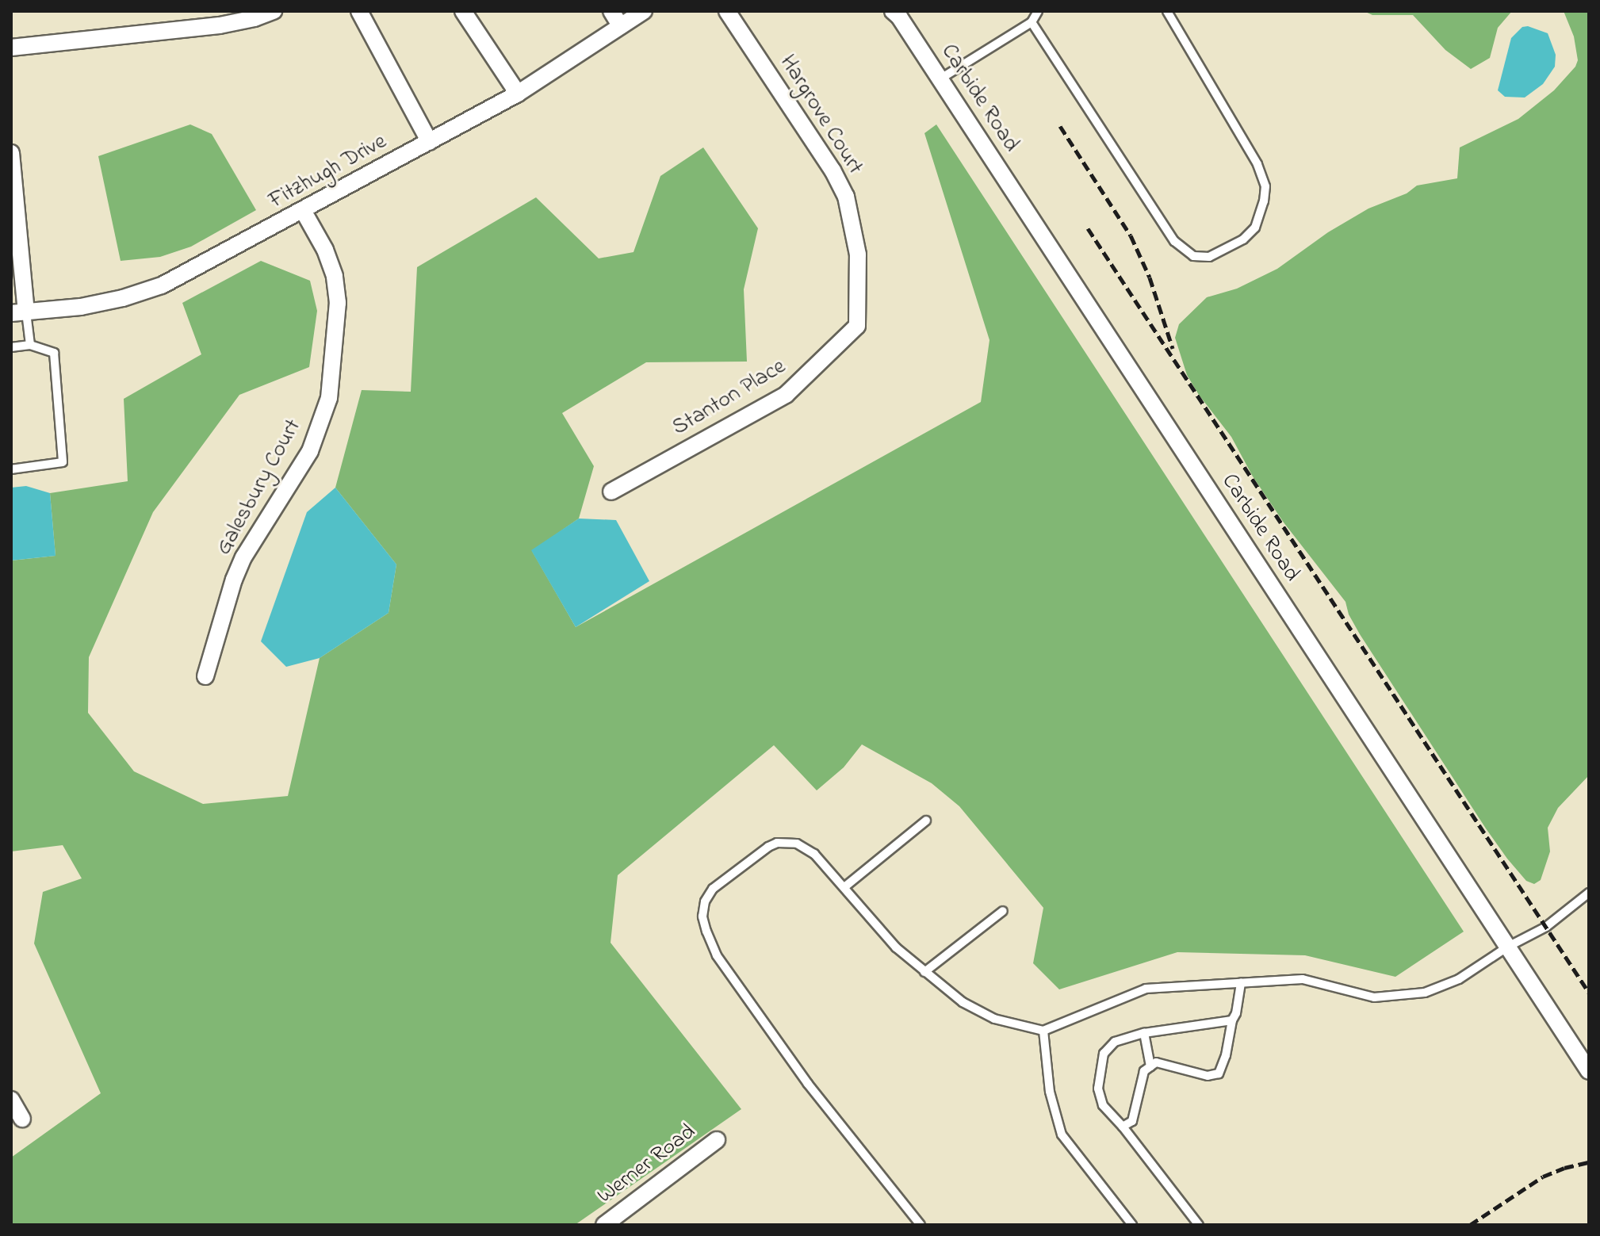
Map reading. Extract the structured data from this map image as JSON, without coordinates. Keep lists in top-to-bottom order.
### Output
{
  "streets": {
    "street": [
      "Carbide Road",
      "Hargrove Court",
      "Fitzhugh Drive",
      "Stanton Place",
      "Galesbury Court",
      "Werner Road"
    ]
  },
  "crossings": [
    ["Hargrove Court", "Stanton Place"],
    ["Fitzhugh Drive", "Galesbury Court"]
  ]
}
